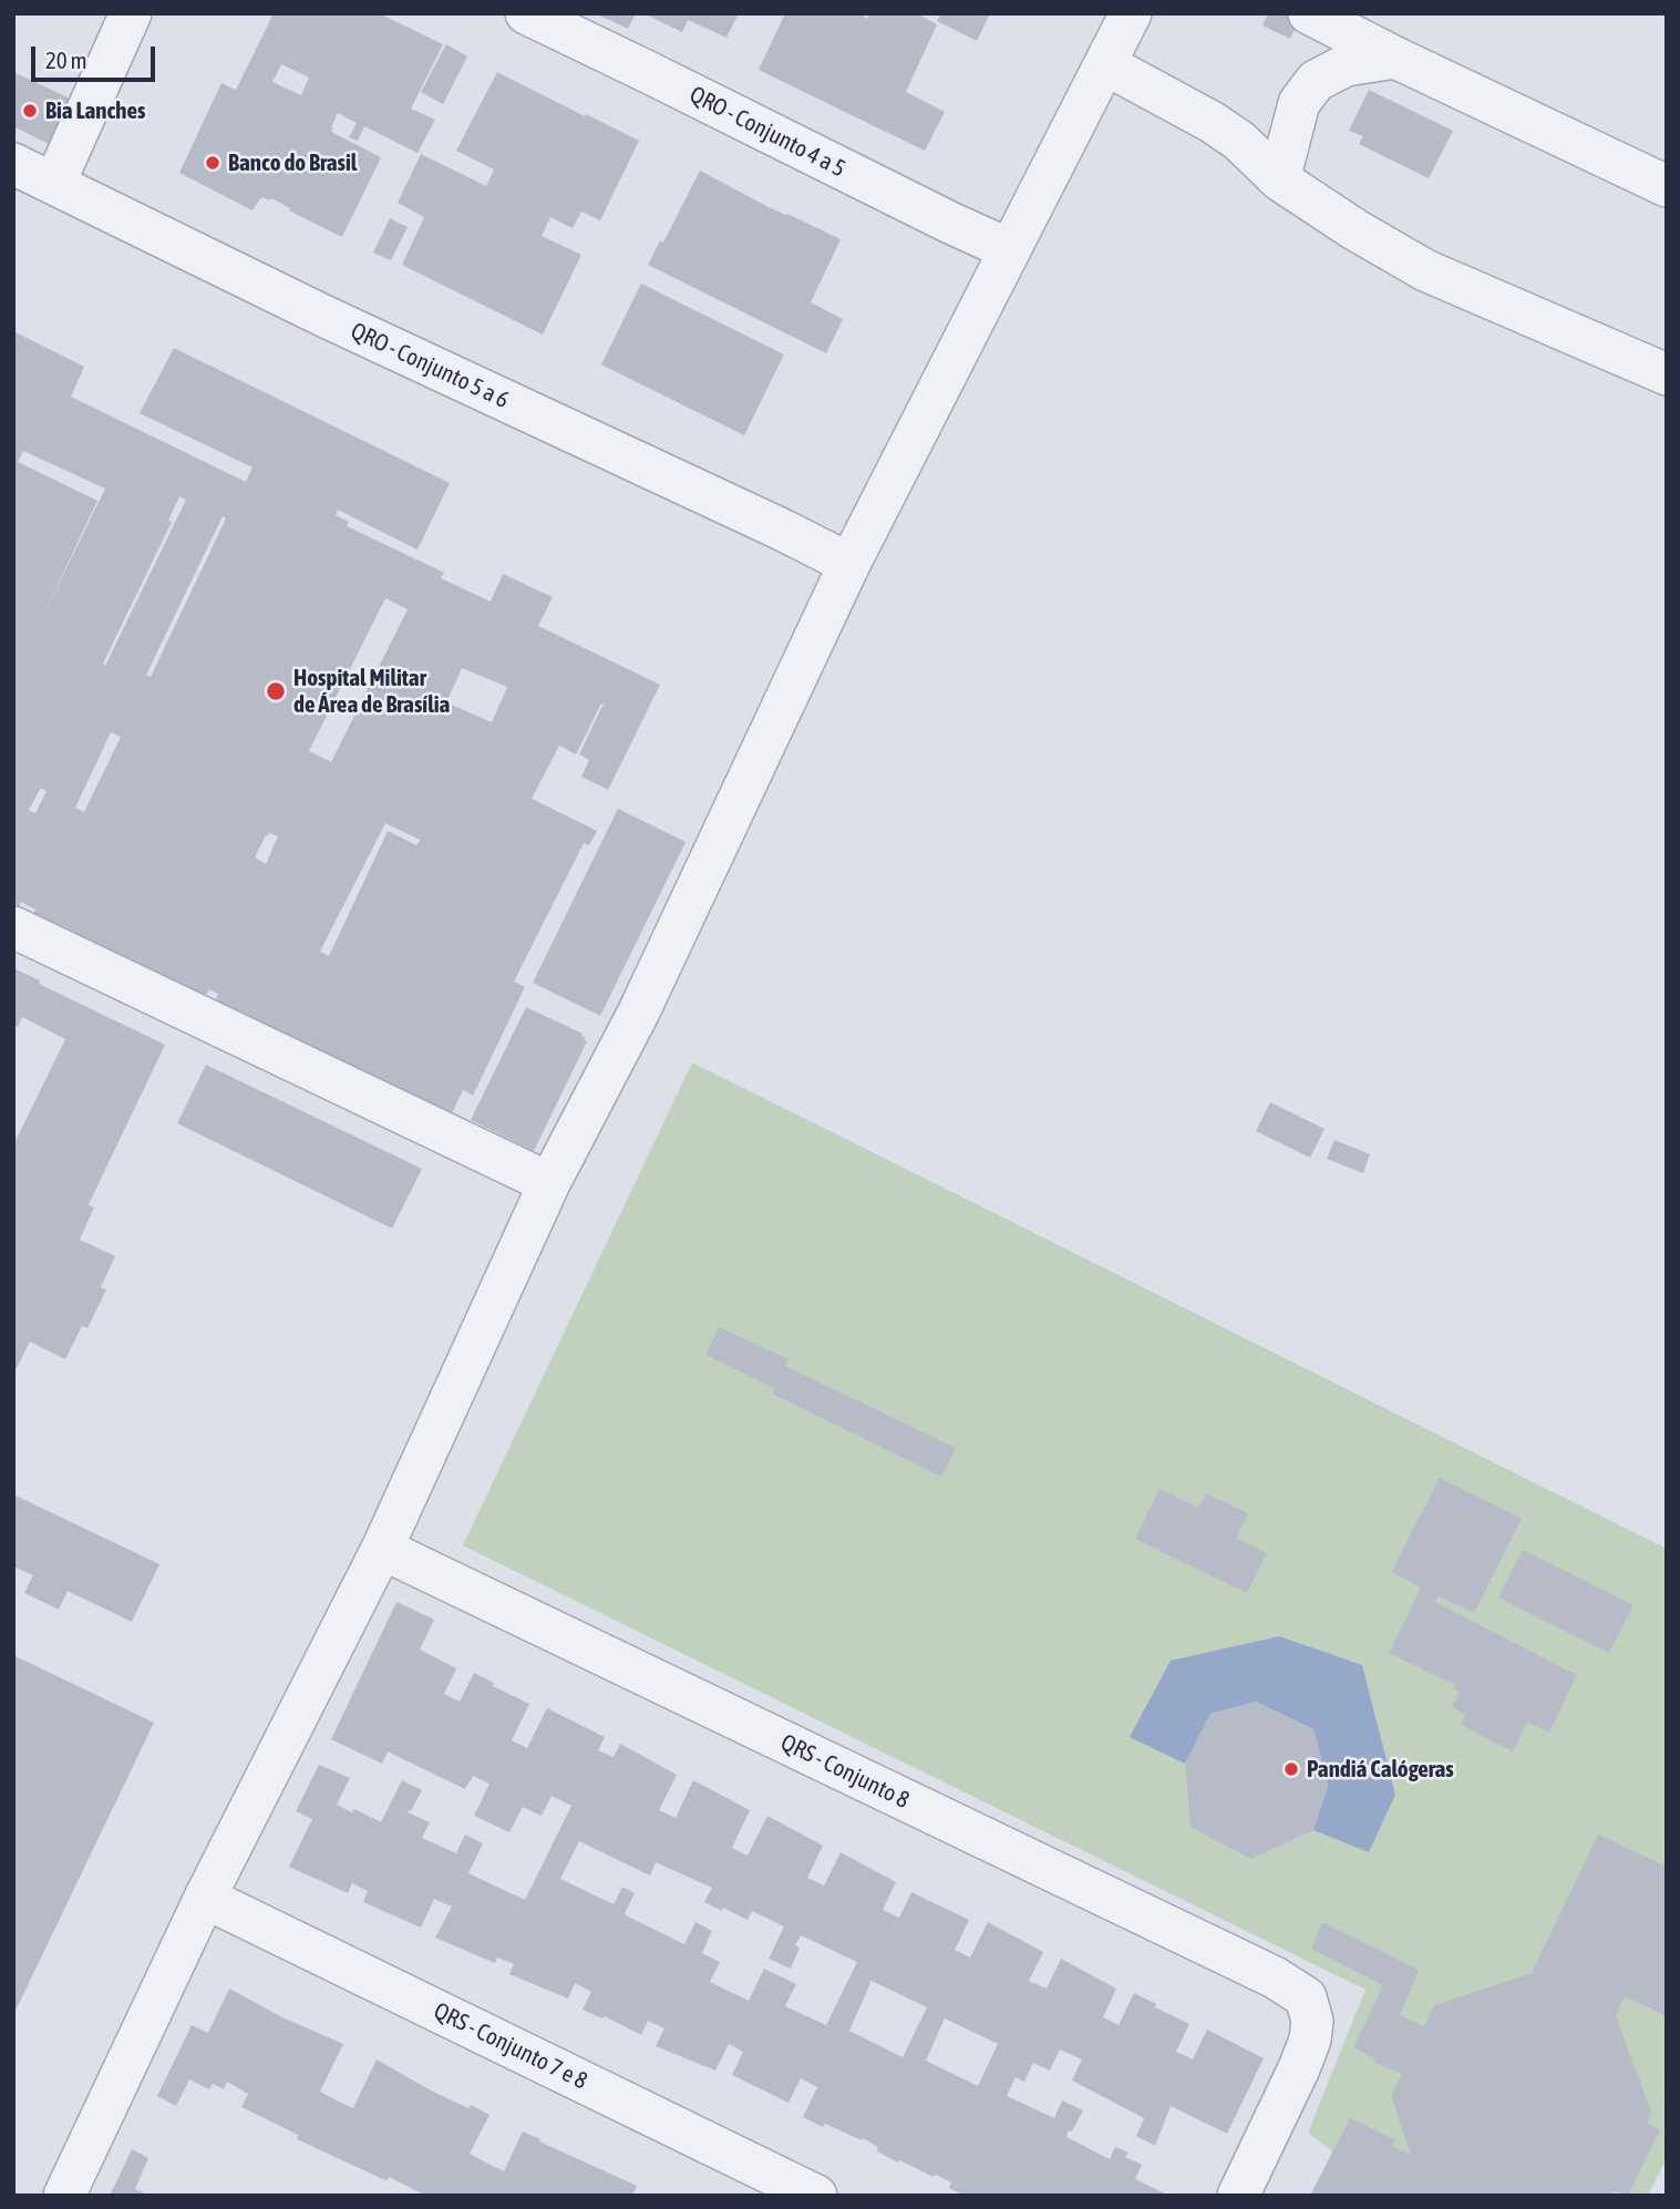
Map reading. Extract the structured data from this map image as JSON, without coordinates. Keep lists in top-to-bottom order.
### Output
{
  "streets": {
    "street": [
      "QRO - Conjunto 4 a 5",
      "QRO - Conjunto 5 a 6",
      "QRS - Conjunto 8",
      "QRS - Conjunto 7 e 8"
    ]
  },
  "places": [
    "Bia Lanches",
    "Banco do Brasil",
    "Hospital Militar de Área de Brasília",
    "Pandiá Calógeras"
  ],
  "scale_bar": "20 m"
}
